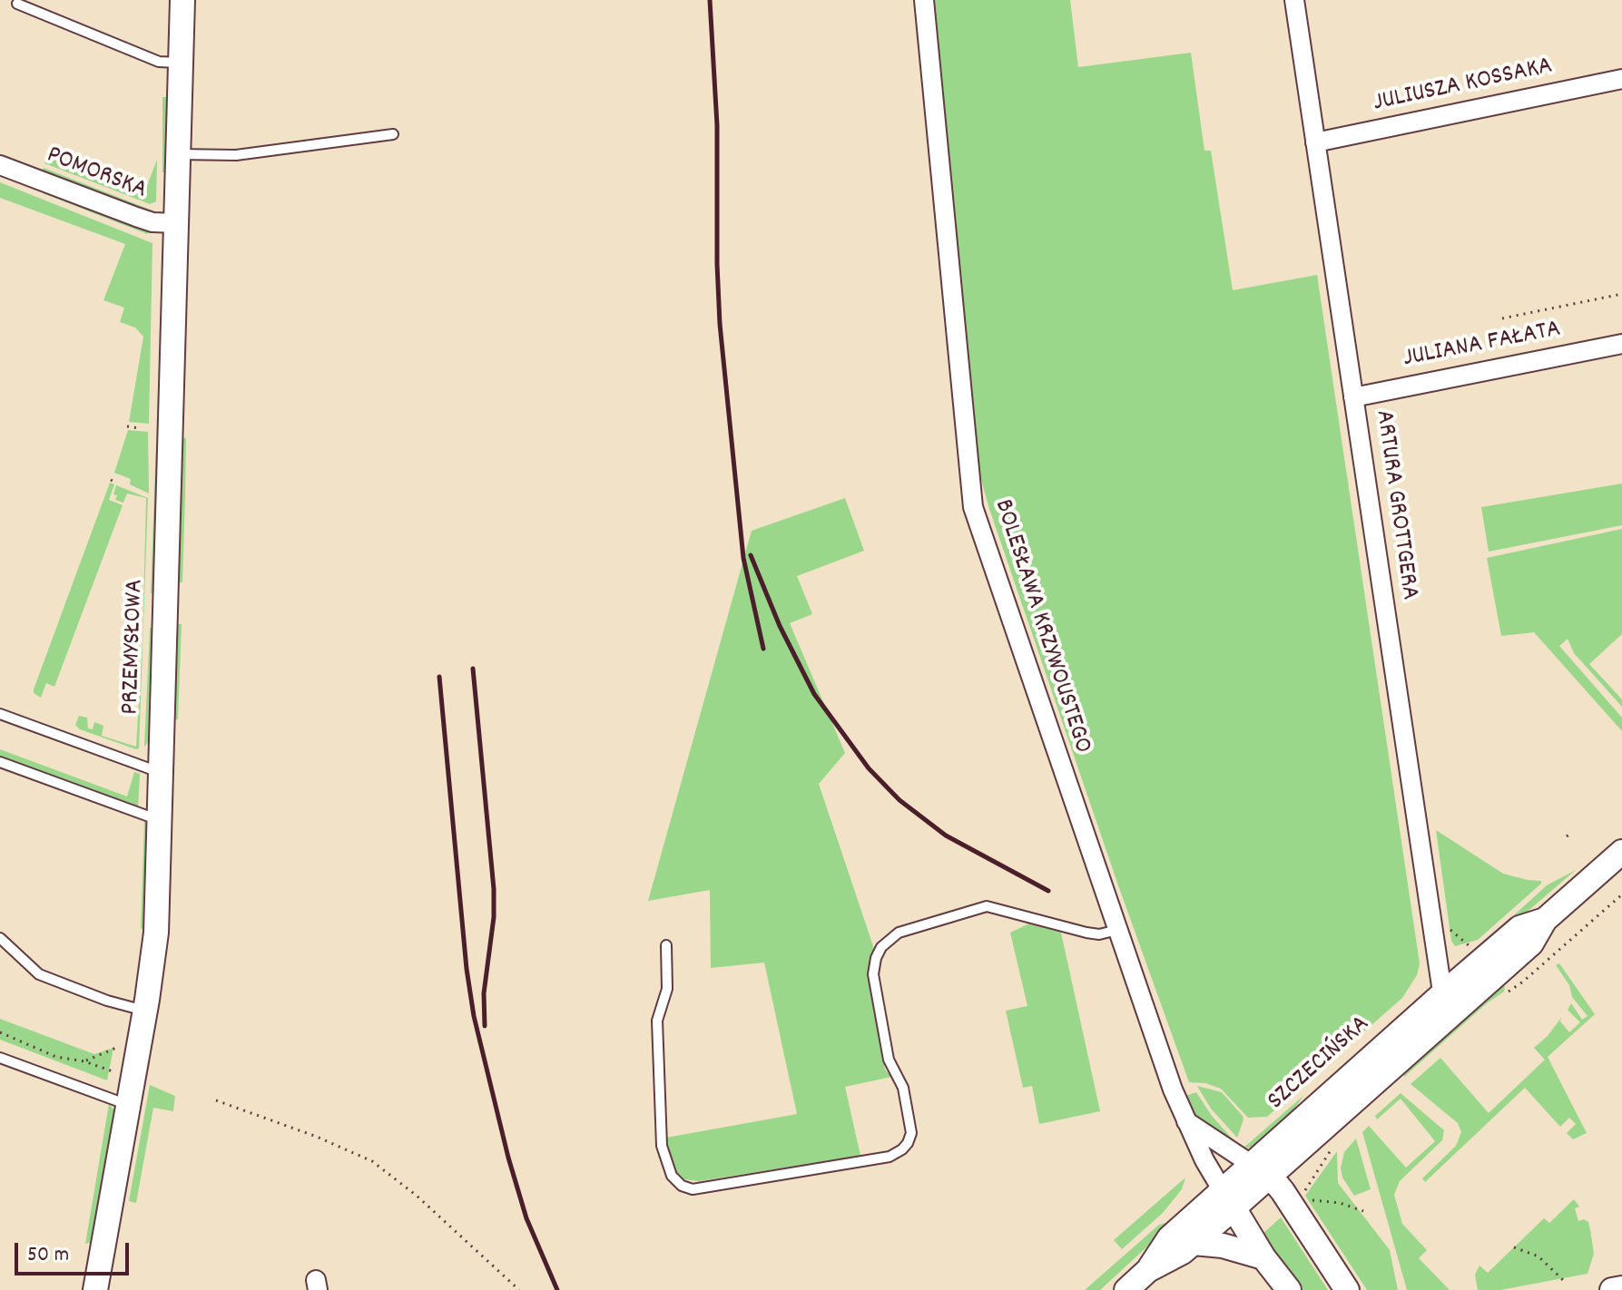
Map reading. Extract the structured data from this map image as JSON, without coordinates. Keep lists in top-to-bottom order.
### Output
{
  "streets": {
    "street": [
      "JULIUSZA KOSSAKA",
      "POMORSKA",
      "JULIANA FAŁATA",
      "ARTURA GROTTGERA",
      "BOLESŁAWA KRZYWOUSTEGO",
      "PRZEMYSŁOWA",
      "SZCZECIŃSKA"
    ]
  },
  "crossings": [
    ["JULIUSZA KOSSAKA", "ARTURA GROTTGERA"],
    ["POMORSKA", "PRZEMYSŁOWA"],
    ["JULIANA FAŁATA", "ARTURA GROTTGERA"],
    ["ARTURA GROTTGERA", "SZCZECIŃSKA"],
    ["BOLESŁAWA KRZYWOUSTEGO", "SZCZECIŃSKA"]
  ],
  "scale_bar": "50 m"
}
